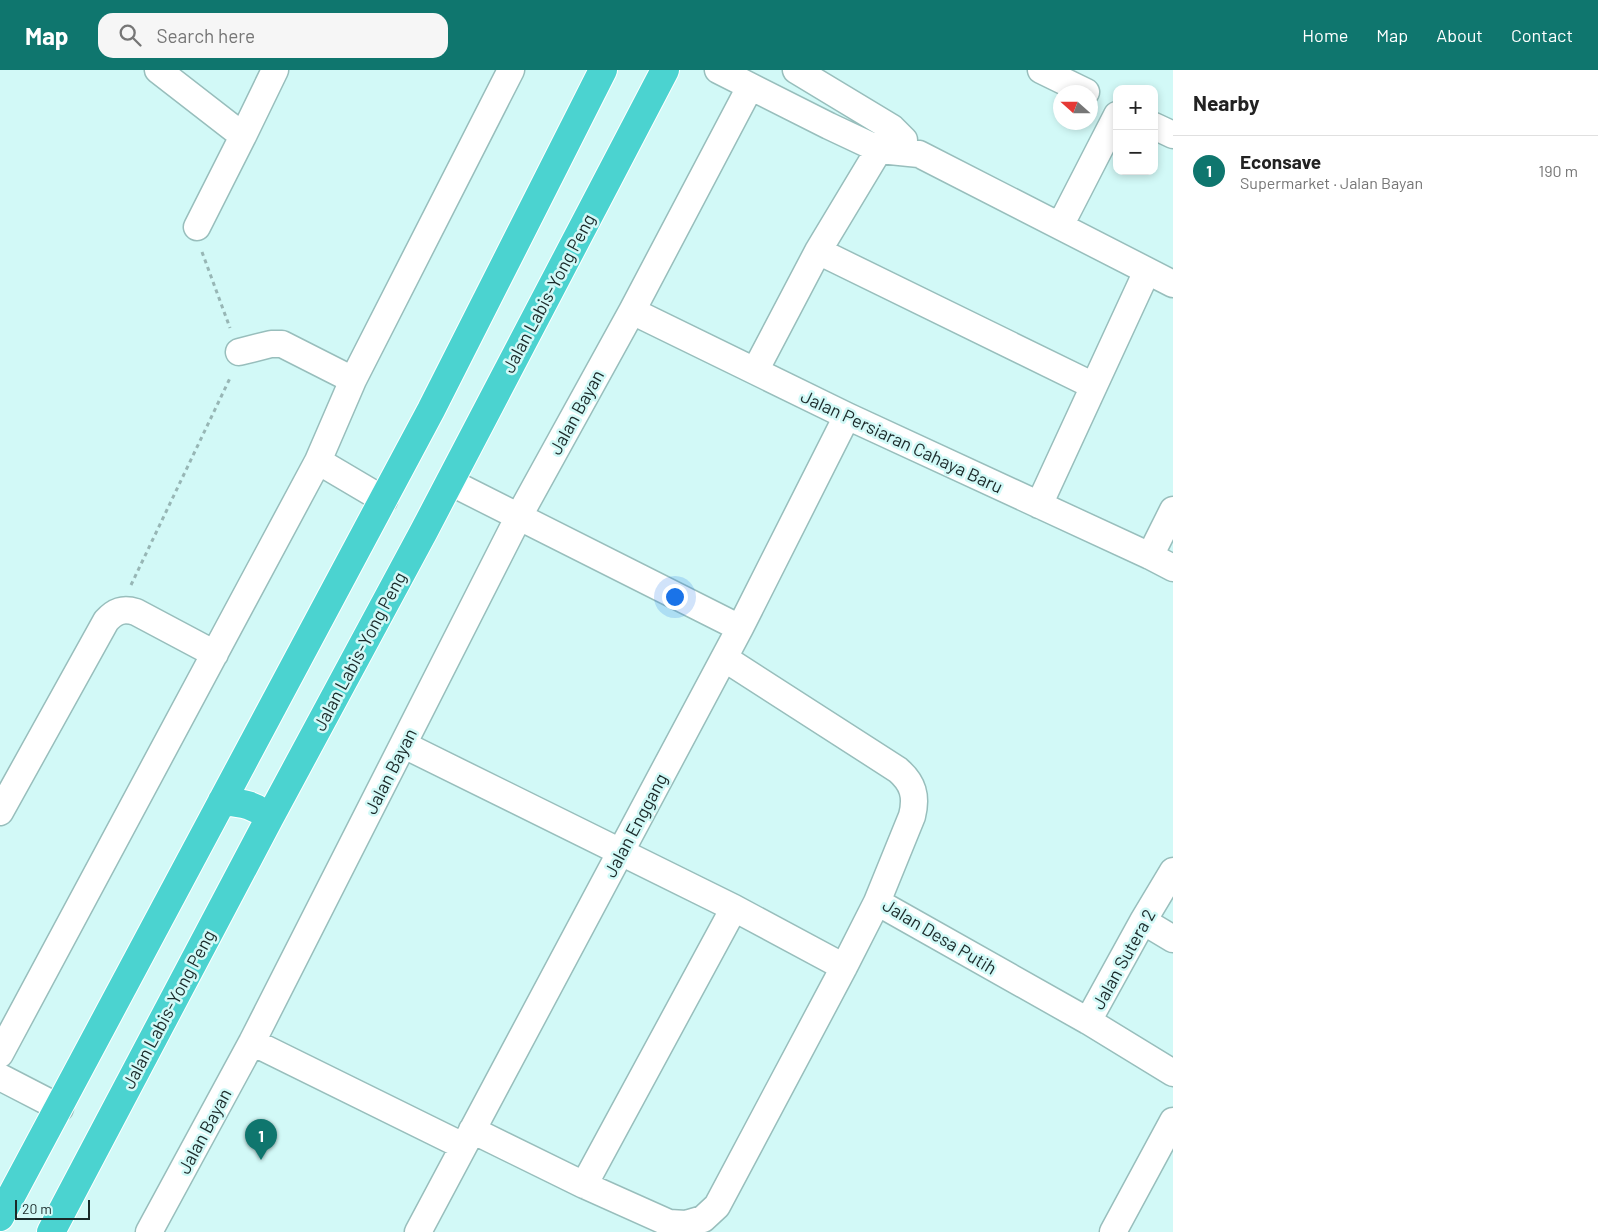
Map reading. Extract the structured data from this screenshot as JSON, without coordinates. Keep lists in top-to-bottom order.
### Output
{
  "streets": {
    "highway": ["Jalan Labis-Yong Peng"],
    "street": [
      "Jalan Bayan",
      "Jalan Persiaran Cahaya Baru",
      "Jalan Enggang",
      "Jalan Desa Putih",
      "Jalan Sutera 2"
    ]
  },
  "crossings": [
    ["Jalan Bayan", "Jalan Persiaran Cahaya Baru"],
    ["Jalan Persiaran Cahaya Baru", "Jalan Enggang"],
    ["Jalan Enggang", "Jalan Desa Putih"],
    ["Jalan Desa Putih", "Jalan Sutera 2"]
  ],
  "scale_bar": "20 m",
  "north": "left",
  "page": {
    "header": "Map",
    "search": "Search here",
    "nav": [
      "Home",
      "Map",
      "About",
      "Contact"
    ],
    "heading": "Nearby",
    "map_buttons": ["+", "−"],
    "list": [
      {
        "mark": "1",
        "name": "Econsave",
        "note": "Supermarket · Jalan Bayan",
        "value": "190 m"
      }
    ],
    "pins": "1",
    "scale": "20 m"
  }
}
